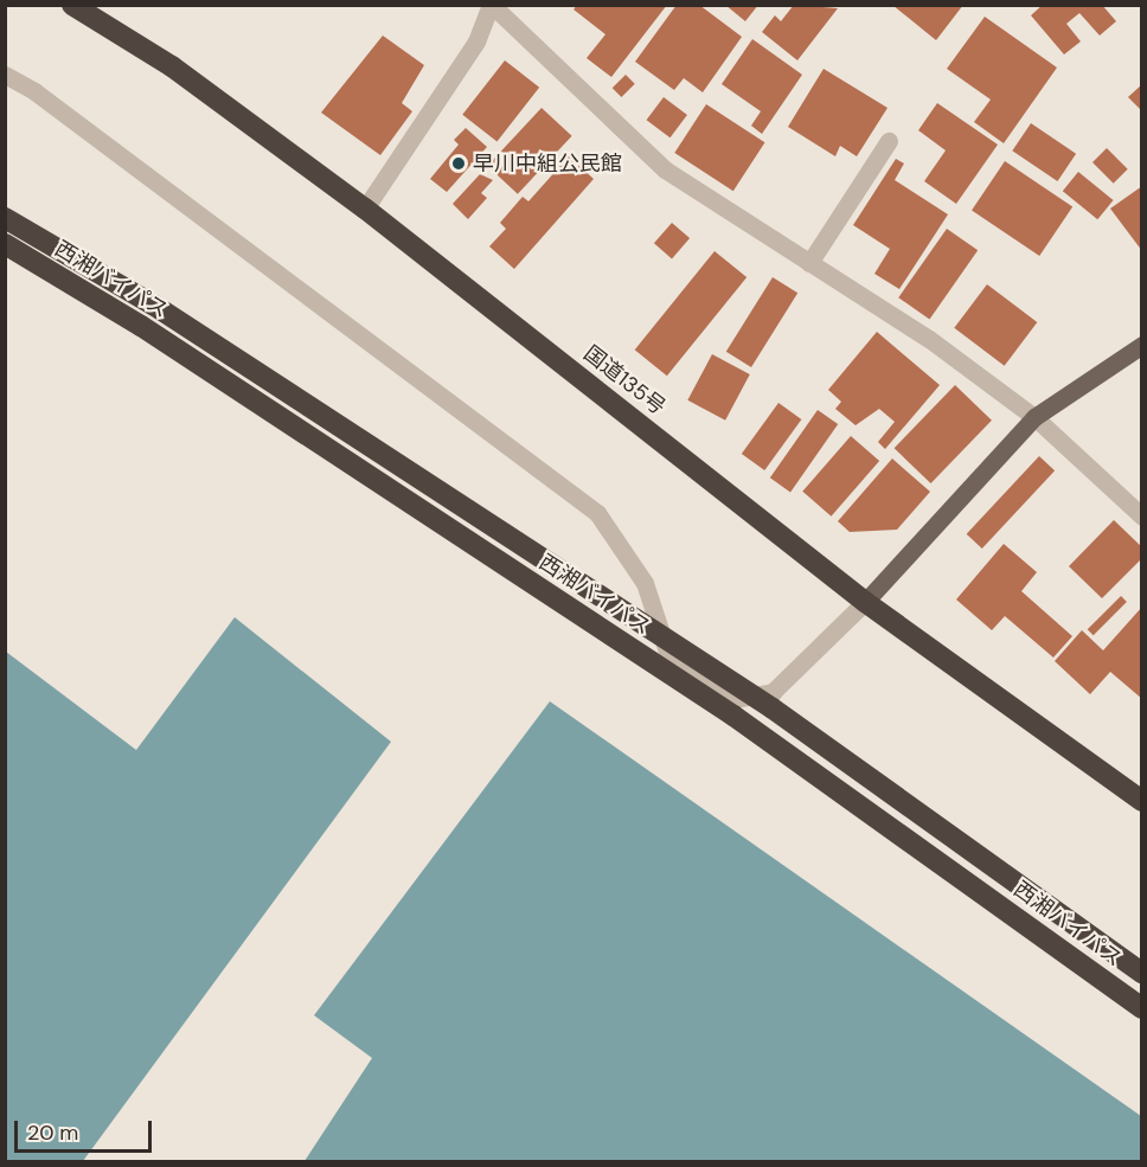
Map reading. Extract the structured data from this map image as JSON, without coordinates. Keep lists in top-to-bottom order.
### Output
{
  "streets": {
    "highway": ["西湘バイパス", "国道135号"]
  },
  "places": ["早川中組公民館"],
  "scale_bar": "20 m"
}
